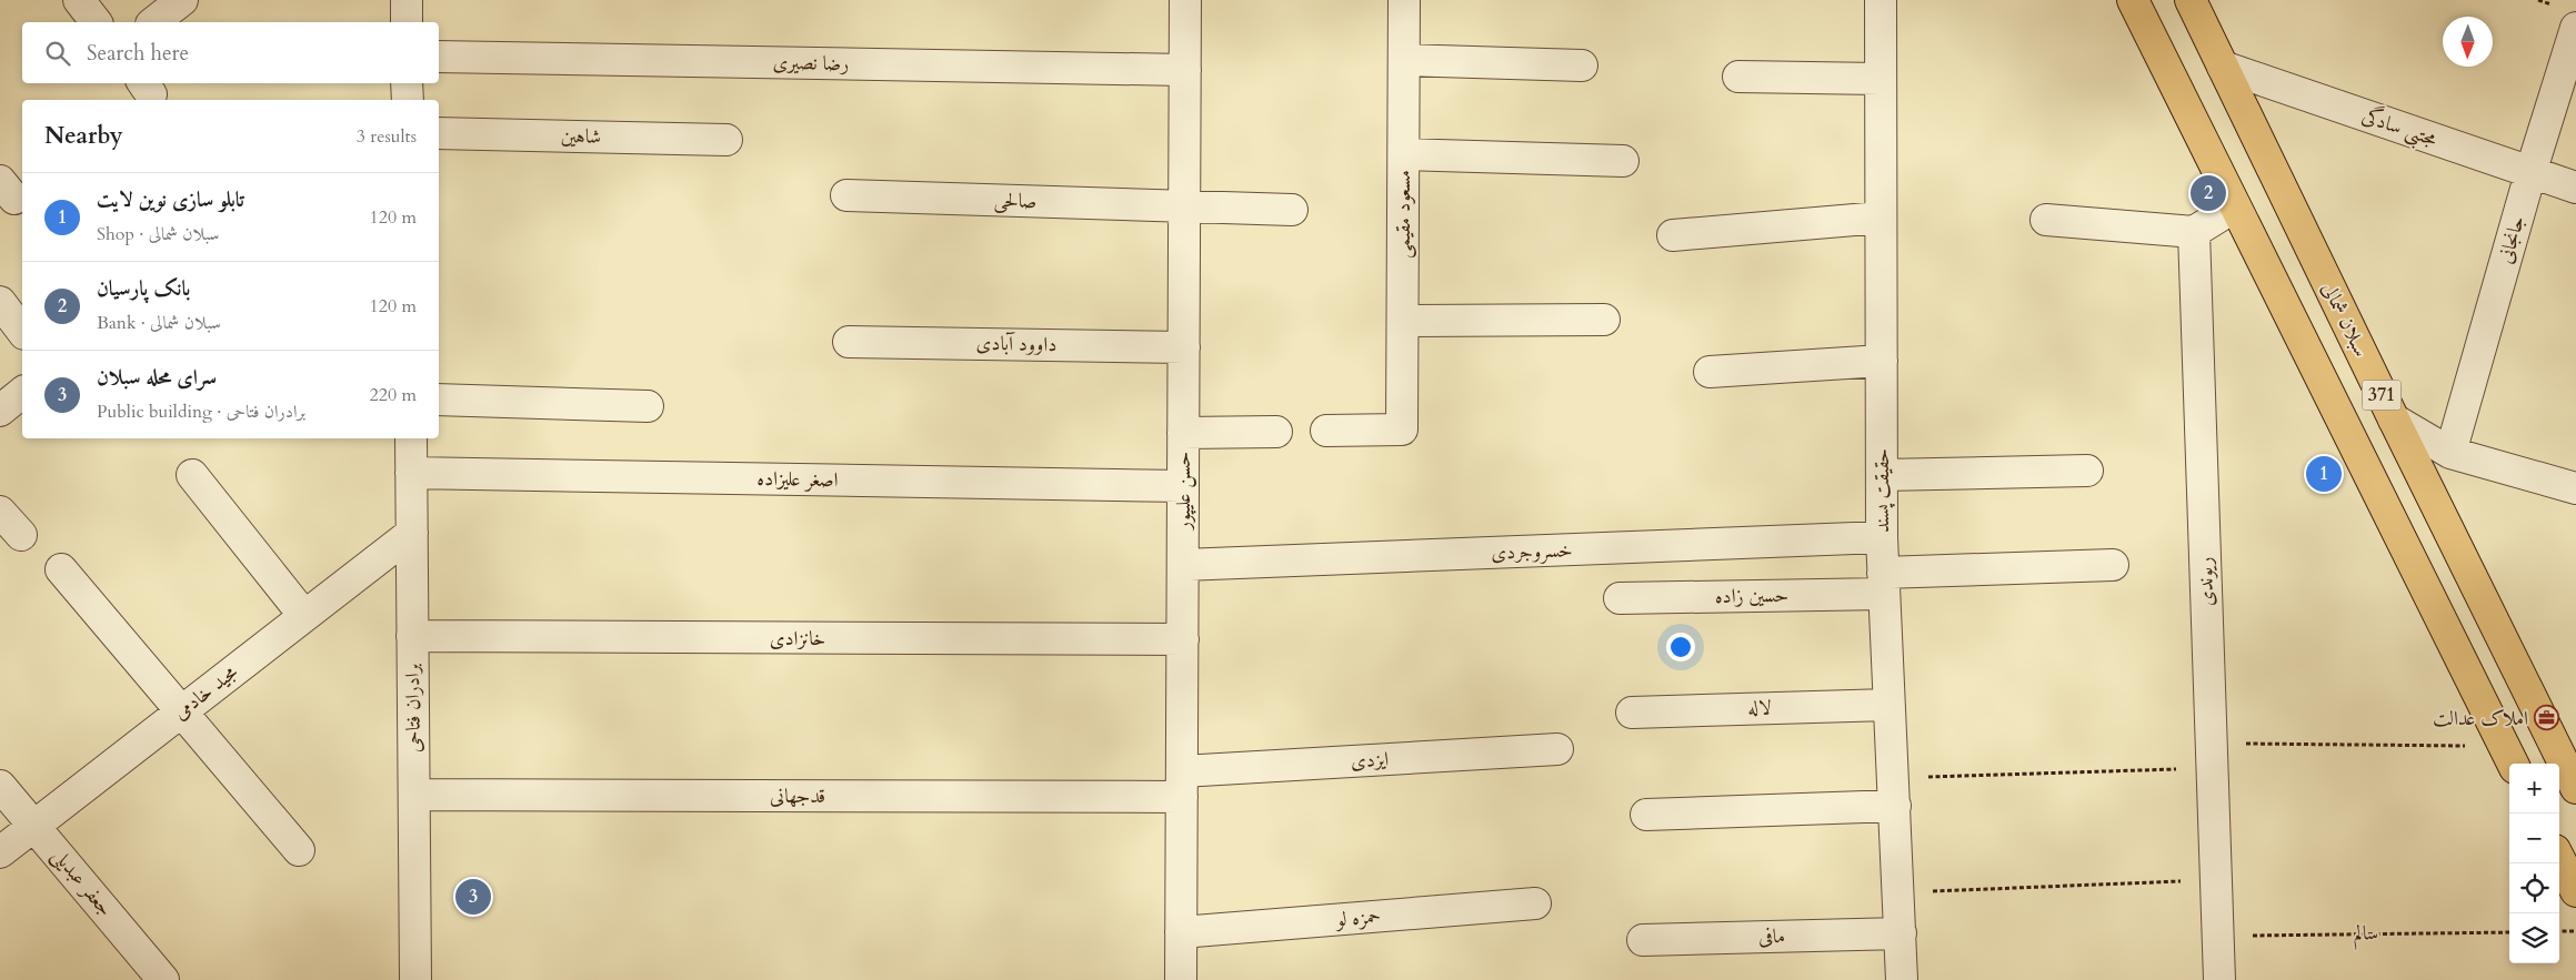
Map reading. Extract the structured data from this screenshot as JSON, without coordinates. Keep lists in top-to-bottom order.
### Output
{
  "streets": {
    "main road": ["سبلان شمالی", "371"],
    "street": [
      "رضا نصیری",
      "مجتبی سادگی",
      "شاهین",
      "صالحی",
      "مسعود مقیمی",
      "جانجانی",
      "داوود آبادی",
      "اصغر علیزاده",
      "حسن علیپور",
      "حقیقت پسند",
      "خسروجردی",
      "ریوندی",
      "حسین زاده",
      "خانزادی",
      "مجید خادمی",
      "برادران فتاحی",
      "لاله",
      "ایزدی",
      "قدجهانی",
      "جعفر عبدیلی",
      "حمزه لو",
      "مافی"
    ],
    "path": ["سالم"]
  },
  "crossings": [
    ["رضا نصیری", "حسن علیپور"],
    ["مجتبی سادگی", "جانجانی"],
    ["مجتبی سادگی", "سبلان شمالی"],
    ["صالحی", "حسن علیپور"],
    ["داوود آبادی", "حسن علیپور"],
    ["اصغر علیزاده", "حسن علیپور"],
    ["اصغر علیزاده", "برادران فتاحی"],
    ["حسن علیپور", "خسروجردی"],
    ["حسن علیپور", "خانزادی"],
    ["حسن علیپور", "ایزدی"],
    ["حسن علیپور", "قدجهانی"],
    ["حسن علیپور", "حمزه لو"],
    ["حقیقت پسند", "خسروجردی"],
    ["حقیقت پسند", "حسین زاده"],
    ["حقیقت پسند", "لاله"],
    ["حقیقت پسند", "مافی"],
    ["ریوندی", "سالم"],
    ["خانزادی", "برادران فتاحی"],
    ["مجید خادمی", "برادران فتاحی"],
    ["مجید خادمی", "جعفر عبدیلی"],
    ["برادران فتاحی", "قدجهانی"],
    ["ایزدی", "قدجهانی"]
  ],
  "places": {
    "office": ["املاک عدالت"]
  },
  "north": "bottom",
  "page": {
    "search": "Search here",
    "heading": ["Nearby", "3 results"],
    "list": [
      {
        "mark": "1",
        "name": "تابلو سازی نوین لایت",
        "note": "Shop · سبلان شمالی",
        "value": "120 m"
      },
      {
        "mark": "2",
        "name": "بانک پارسیان",
        "note": "Bank · سبلان شمالی",
        "value": "120 m"
      },
      {
        "mark": "3",
        "name": "سرای محله سبلان",
        "note": "Public building · برادران فتاحی",
        "value": "220 m"
      }
    ],
    "pins": ["2", "1", "3"],
    "map_buttons": ["+", "−"]
  }
}
